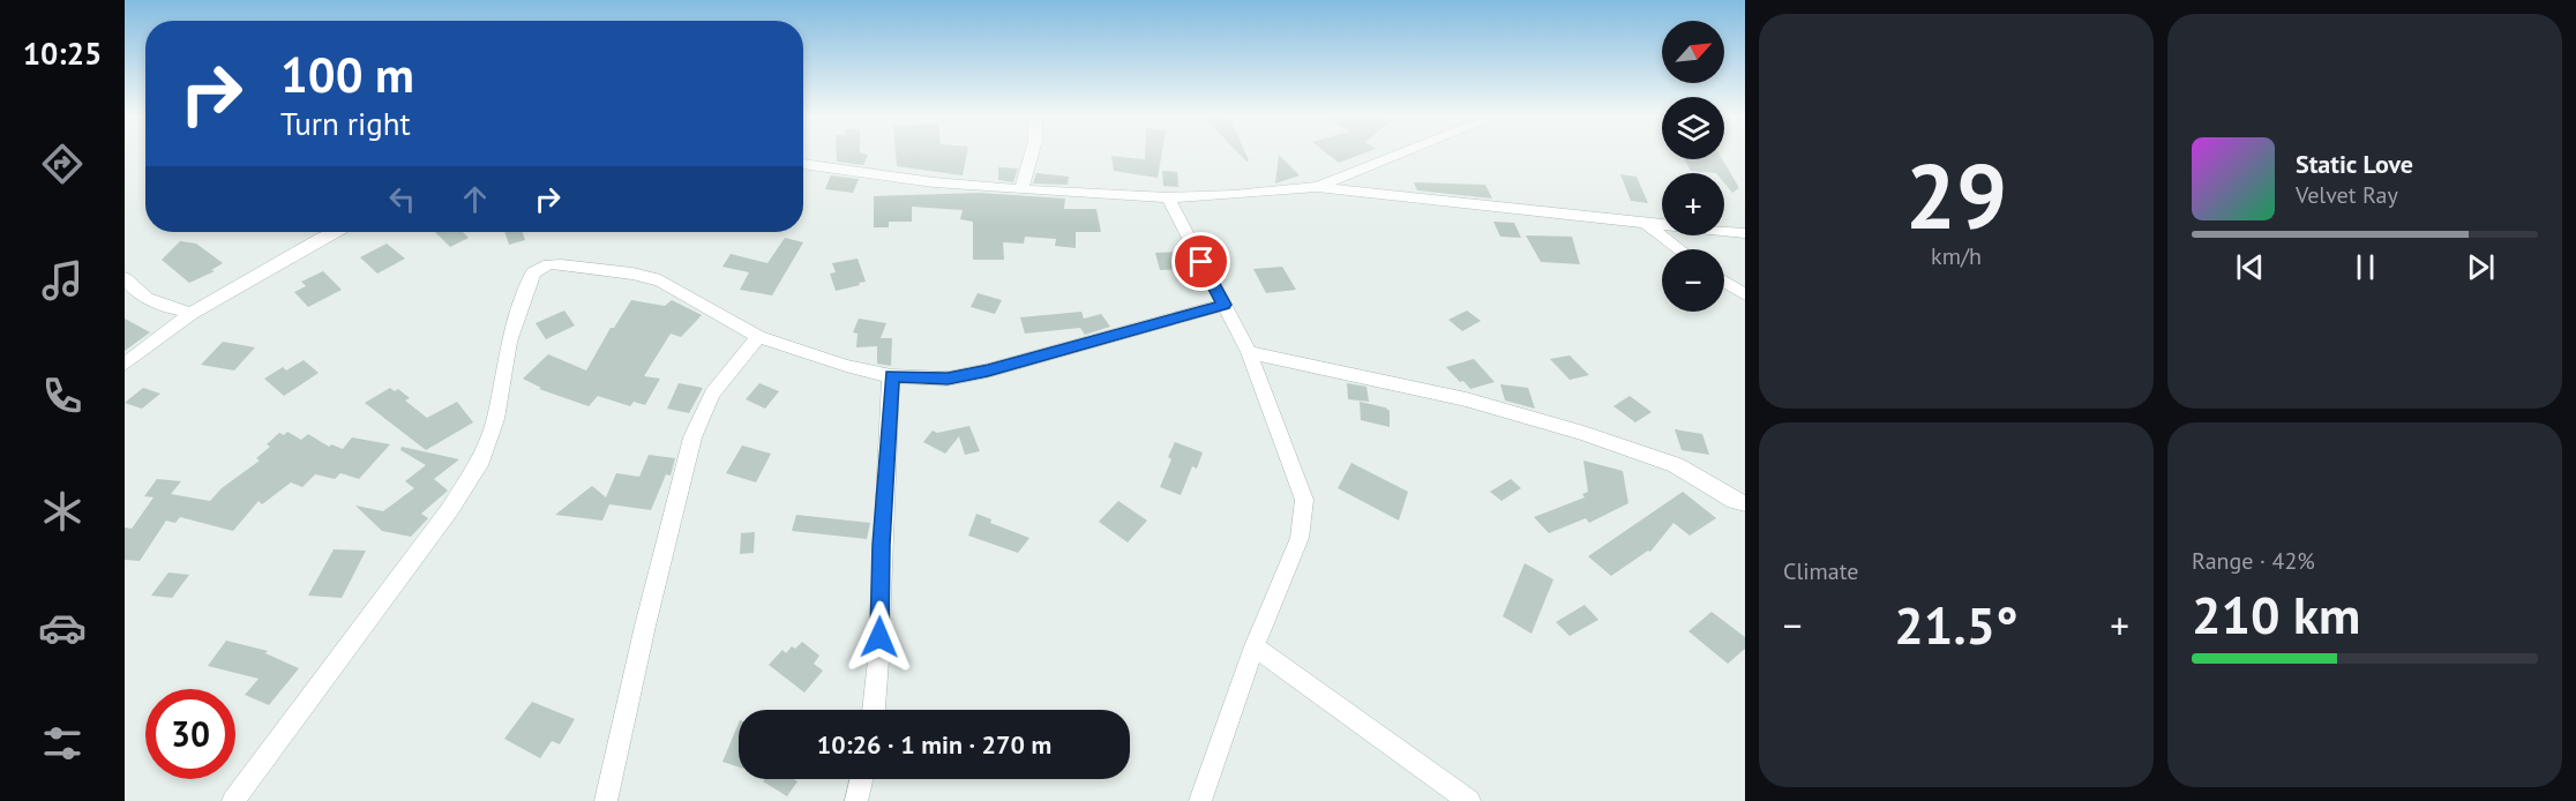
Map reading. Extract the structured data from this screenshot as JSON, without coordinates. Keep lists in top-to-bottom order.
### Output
{
  "north": "top right",
  "page": {
    "tabs": "10:25",
    "tile": [
      ["29", "km/h"],
      "Climate",
      ["Range · 42%", "210 km"]
    ],
    "map_buttons": ["+", "−"],
    "turn": ["100 m", "Turn right"],
    "song": ["Static Love", "Velvet Ray"],
    "heat": ["−", "21.5°", "+"],
    "limit": "30",
    "trip": "10:26 · 1 min · 270 m"
  }
}
